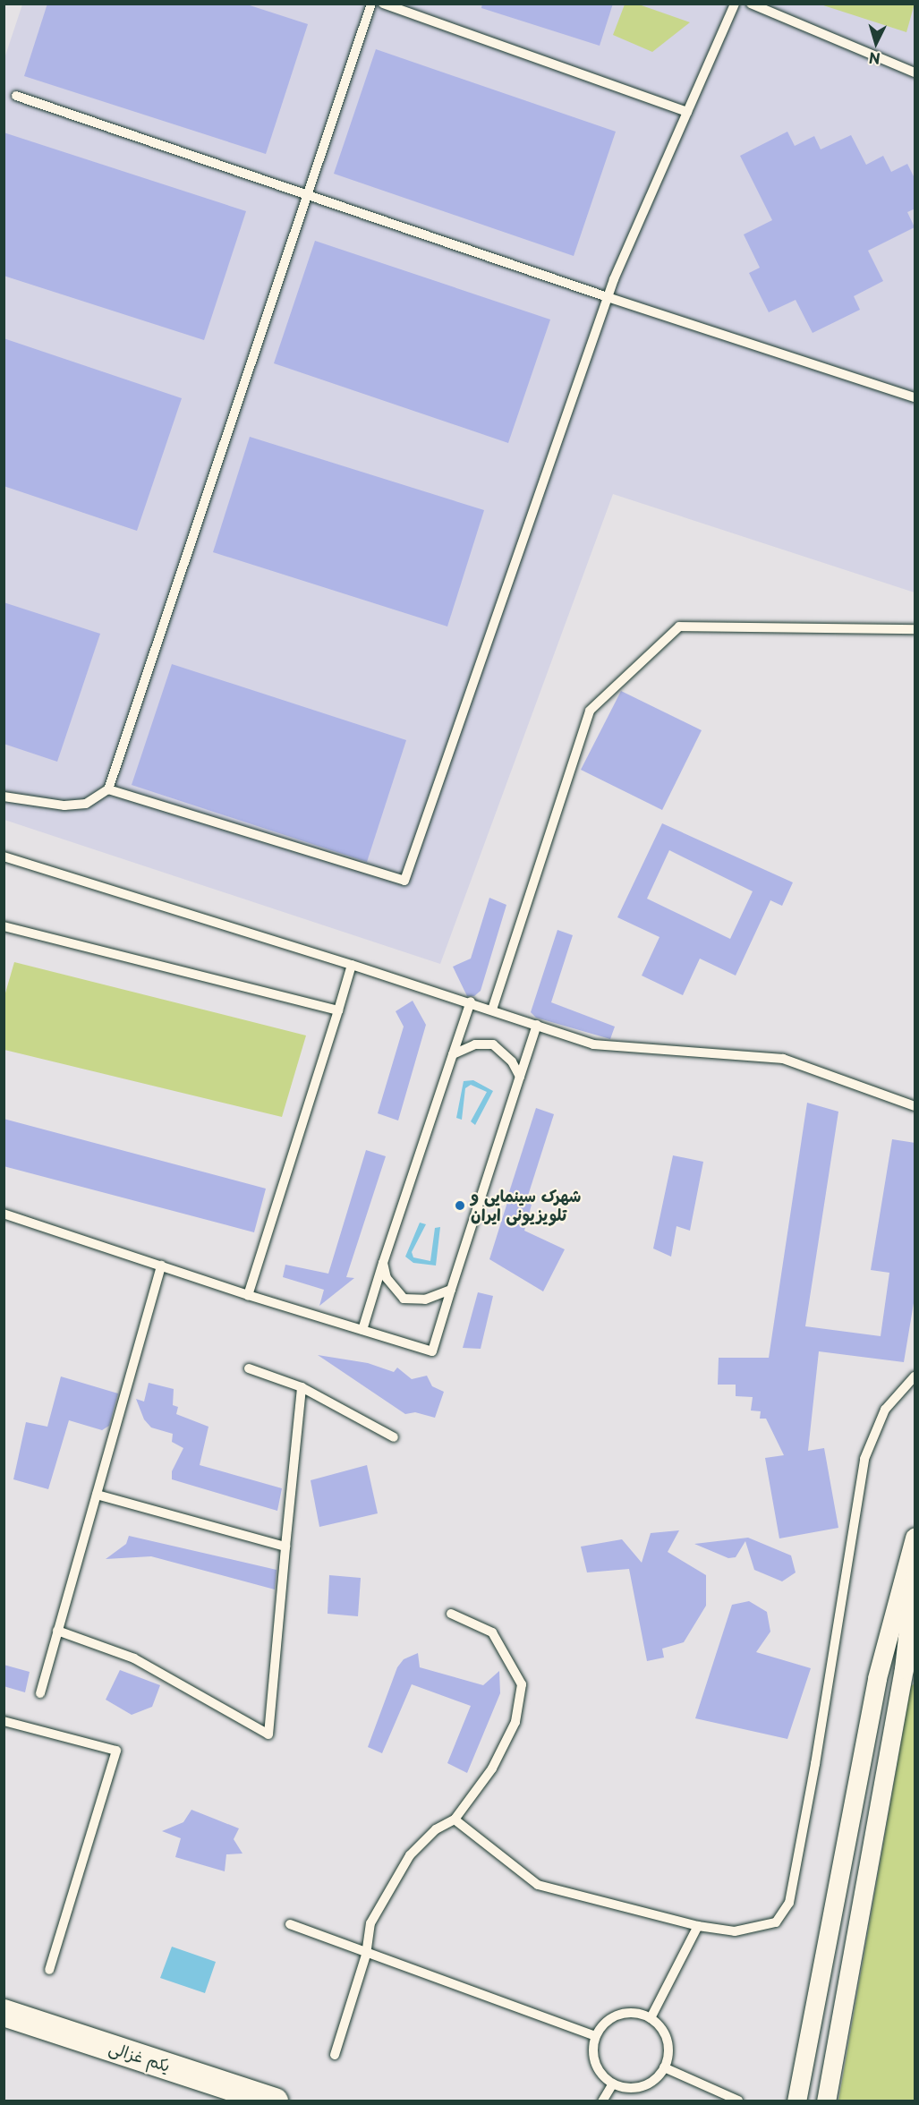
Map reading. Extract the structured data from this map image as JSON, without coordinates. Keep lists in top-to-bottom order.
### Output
{
  "streets": {
    "street": ["یکم غزالی"]
  },
  "places": ["شهرک سینمایی و تلویزیونی ایران"],
  "north": "bottom"
}
